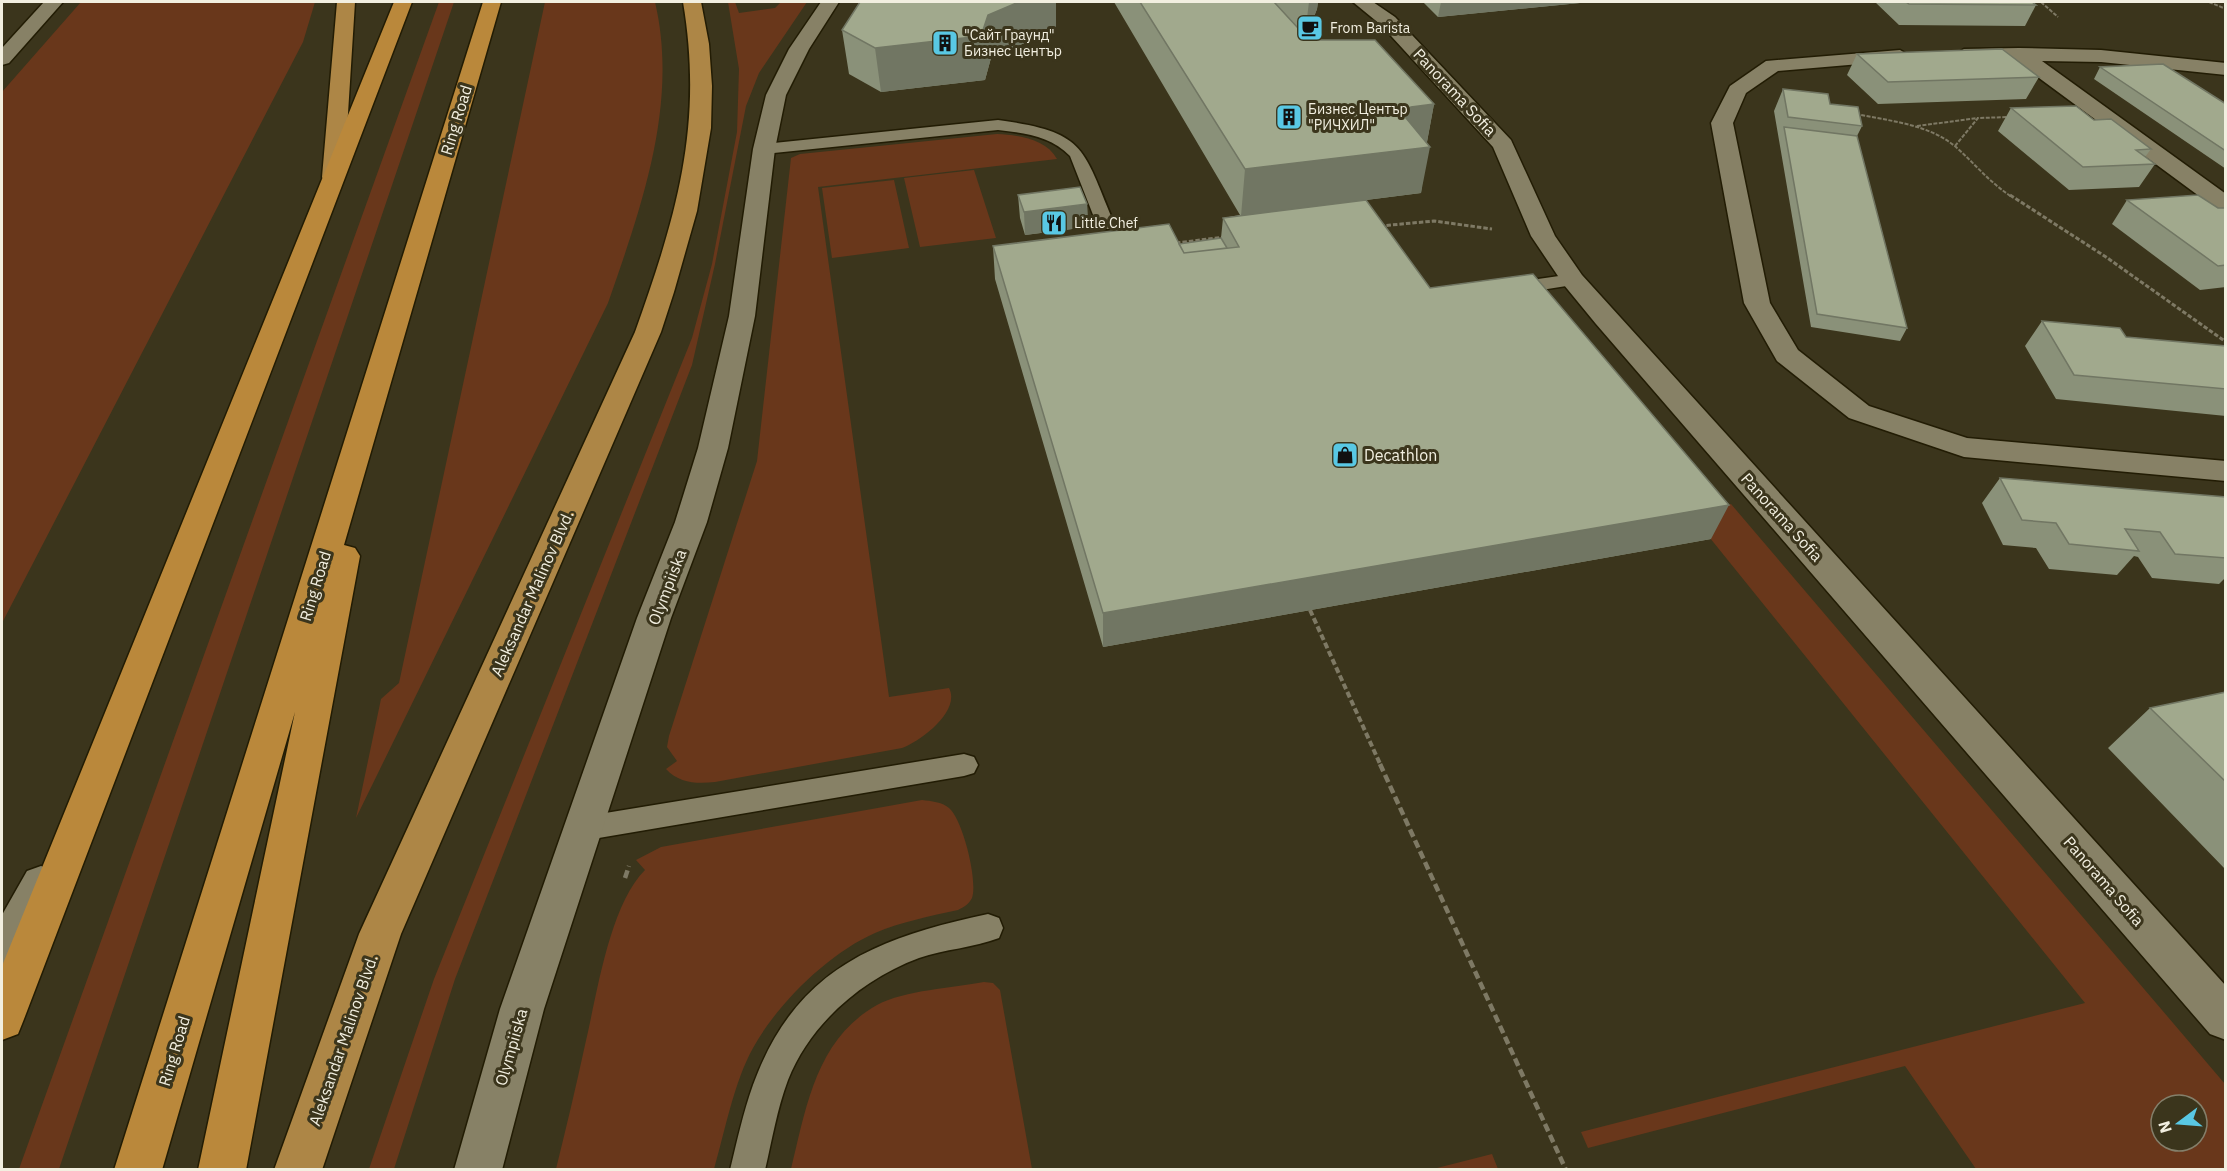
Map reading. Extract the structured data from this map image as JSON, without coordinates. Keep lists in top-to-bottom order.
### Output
{
  "streets": {
    "highway": ["Ring Road"],
    "main road": ["Aleksandar Malinov Blvd."],
    "street": ["Panorama Sofia", "Olympiiska"]
  },
  "places": {
    "cafe": ["From Barista"],
    "building": ["\"Сайт Граунд\" Бизнес център", "Бизнес Център \"РИЧХИЛ\""],
    "restaurant": ["Little Chef"],
    "shop": ["Decathlon"]
  },
  "north": "left"
}
